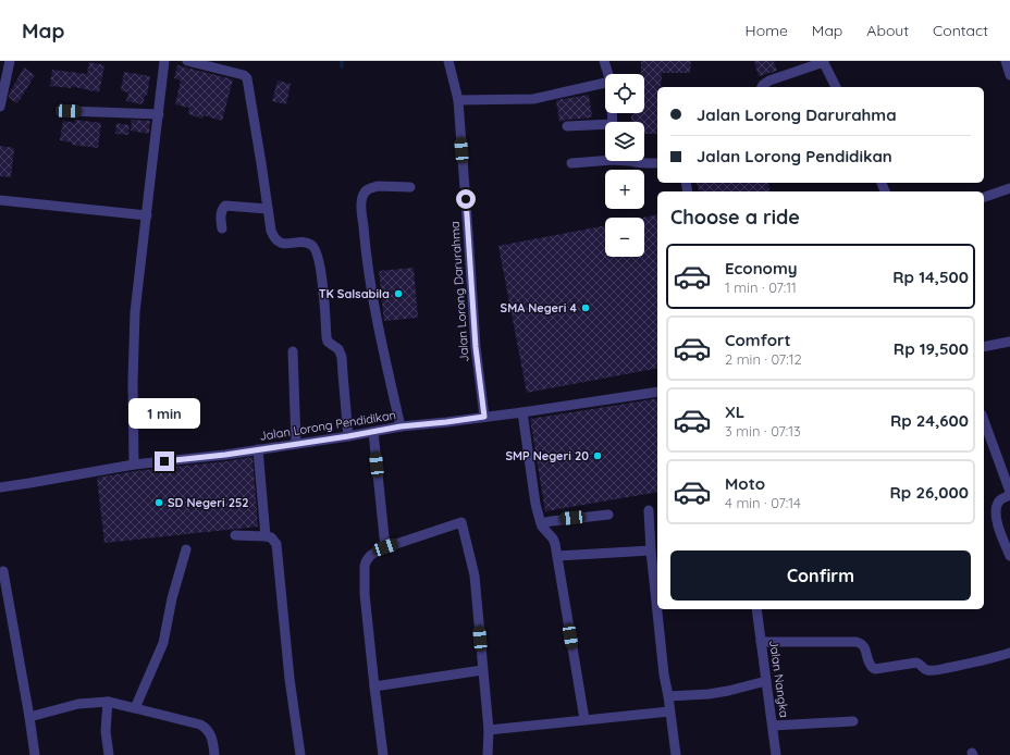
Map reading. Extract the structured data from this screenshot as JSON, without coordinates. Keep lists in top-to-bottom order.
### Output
{
  "streets": {
    "street": ["Jalan Lorong Darurahma", "Jalan Lorong Pendidikan", "Jalan Nangka"]
  },
  "crossings": [
    ["Jalan Lorong Darurahma", "Jalan Lorong Pendidikan"]
  ],
  "places": [
    "TK Salsabila",
    "SMA Negeri 4",
    "SMP Negeri 20",
    "SD Negeri 252"
  ],
  "page": {
    "header": "Map",
    "nav": [
      "Home",
      "Map",
      "About",
      "Contact"
    ],
    "map_buttons": ["+", "−"],
    "banner": ["Jalan Lorong Darurahma", "Jalan Lorong Pendidikan"],
    "heading": "Choose a ride",
    "list": [
      {
        "name": "Economy",
        "note": "1 min · 07:11",
        "value": "Rp 14,500"
      },
      {
        "name": "Comfort",
        "note": "2 min · 07:12",
        "value": "Rp 19,500"
      },
      {
        "name": "XL",
        "note": "3 min · 07:13",
        "value": "Rp 24,600"
      },
      {
        "name": "Moto",
        "note": "4 min · 07:14",
        "value": "Rp 26,000"
      }
    ],
    "bubble": "1 min",
    "buttons": "Confirm"
  }
}
